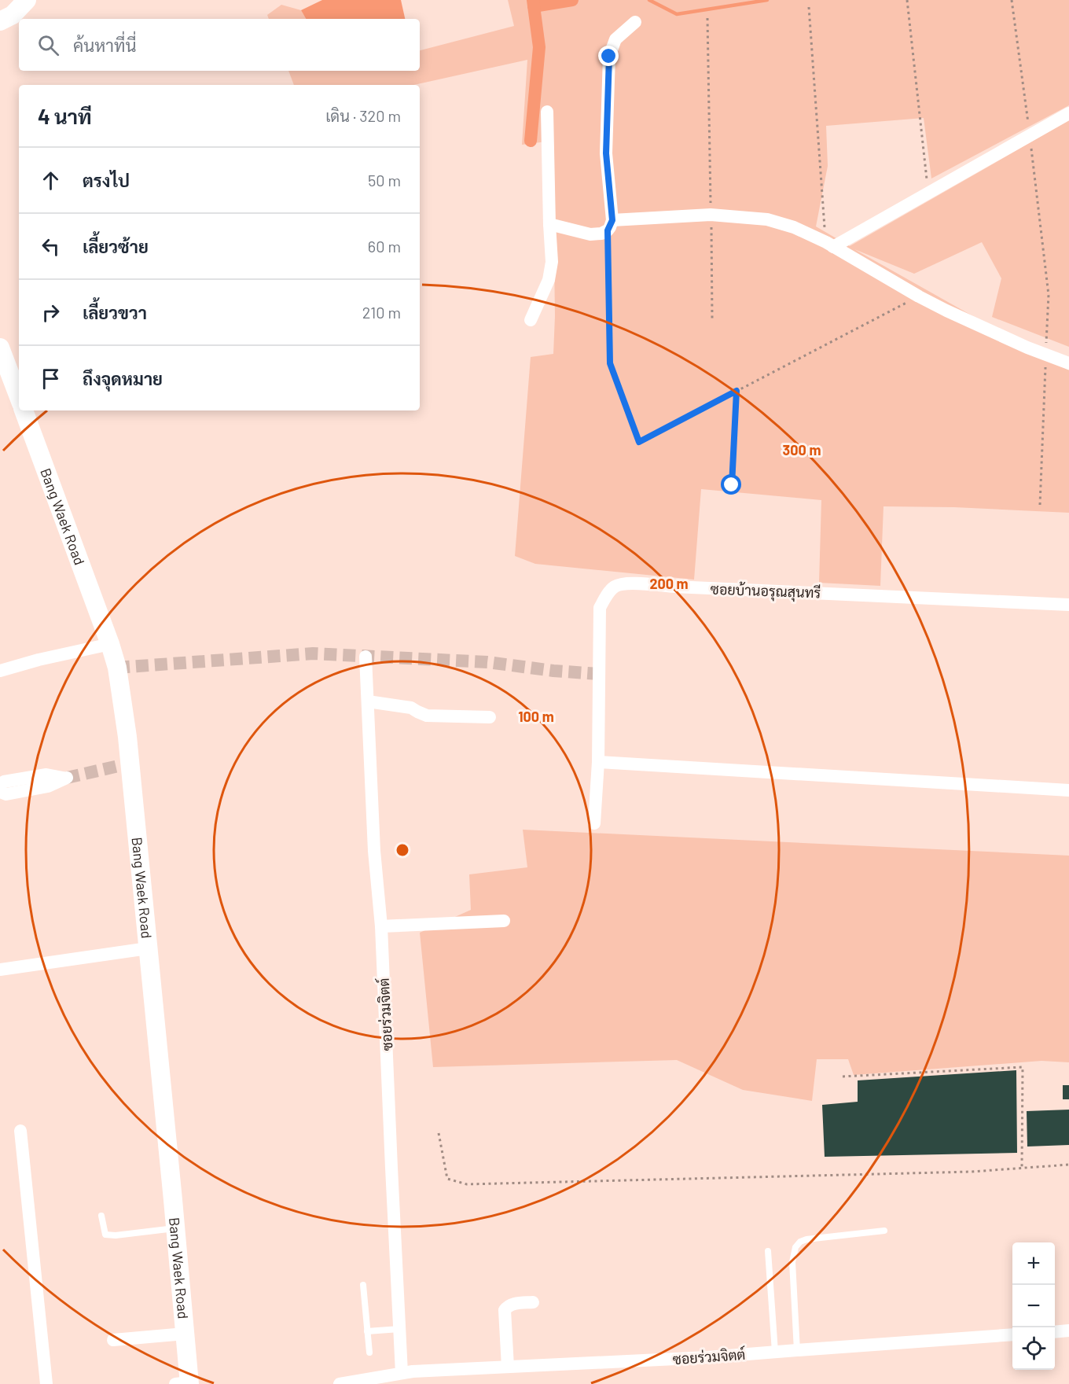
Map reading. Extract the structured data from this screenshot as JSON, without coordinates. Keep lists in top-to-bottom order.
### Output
{
  "streets": {
    "main road": ["Bang Waek Road"],
    "street": ["ซอยบ้านอรุณสุนทรี", "ซอยร่วมจิตต์"]
  },
  "page": {
    "search": "ค้นหาที่นี่",
    "heading": ["4 นาที", "เดิน · 320 m"],
    "list": [
      ["ตรงไป", "50 m"],
      ["เลี้ยวซ้าย", "60 m"],
      ["เลี้ยวขวา", "210 m"],
      "ถึงจุดหมาย"
    ],
    "map_buttons": ["+", "−"]
  },
  "rings": ["300 m", "200 m", "100 m"]
}
